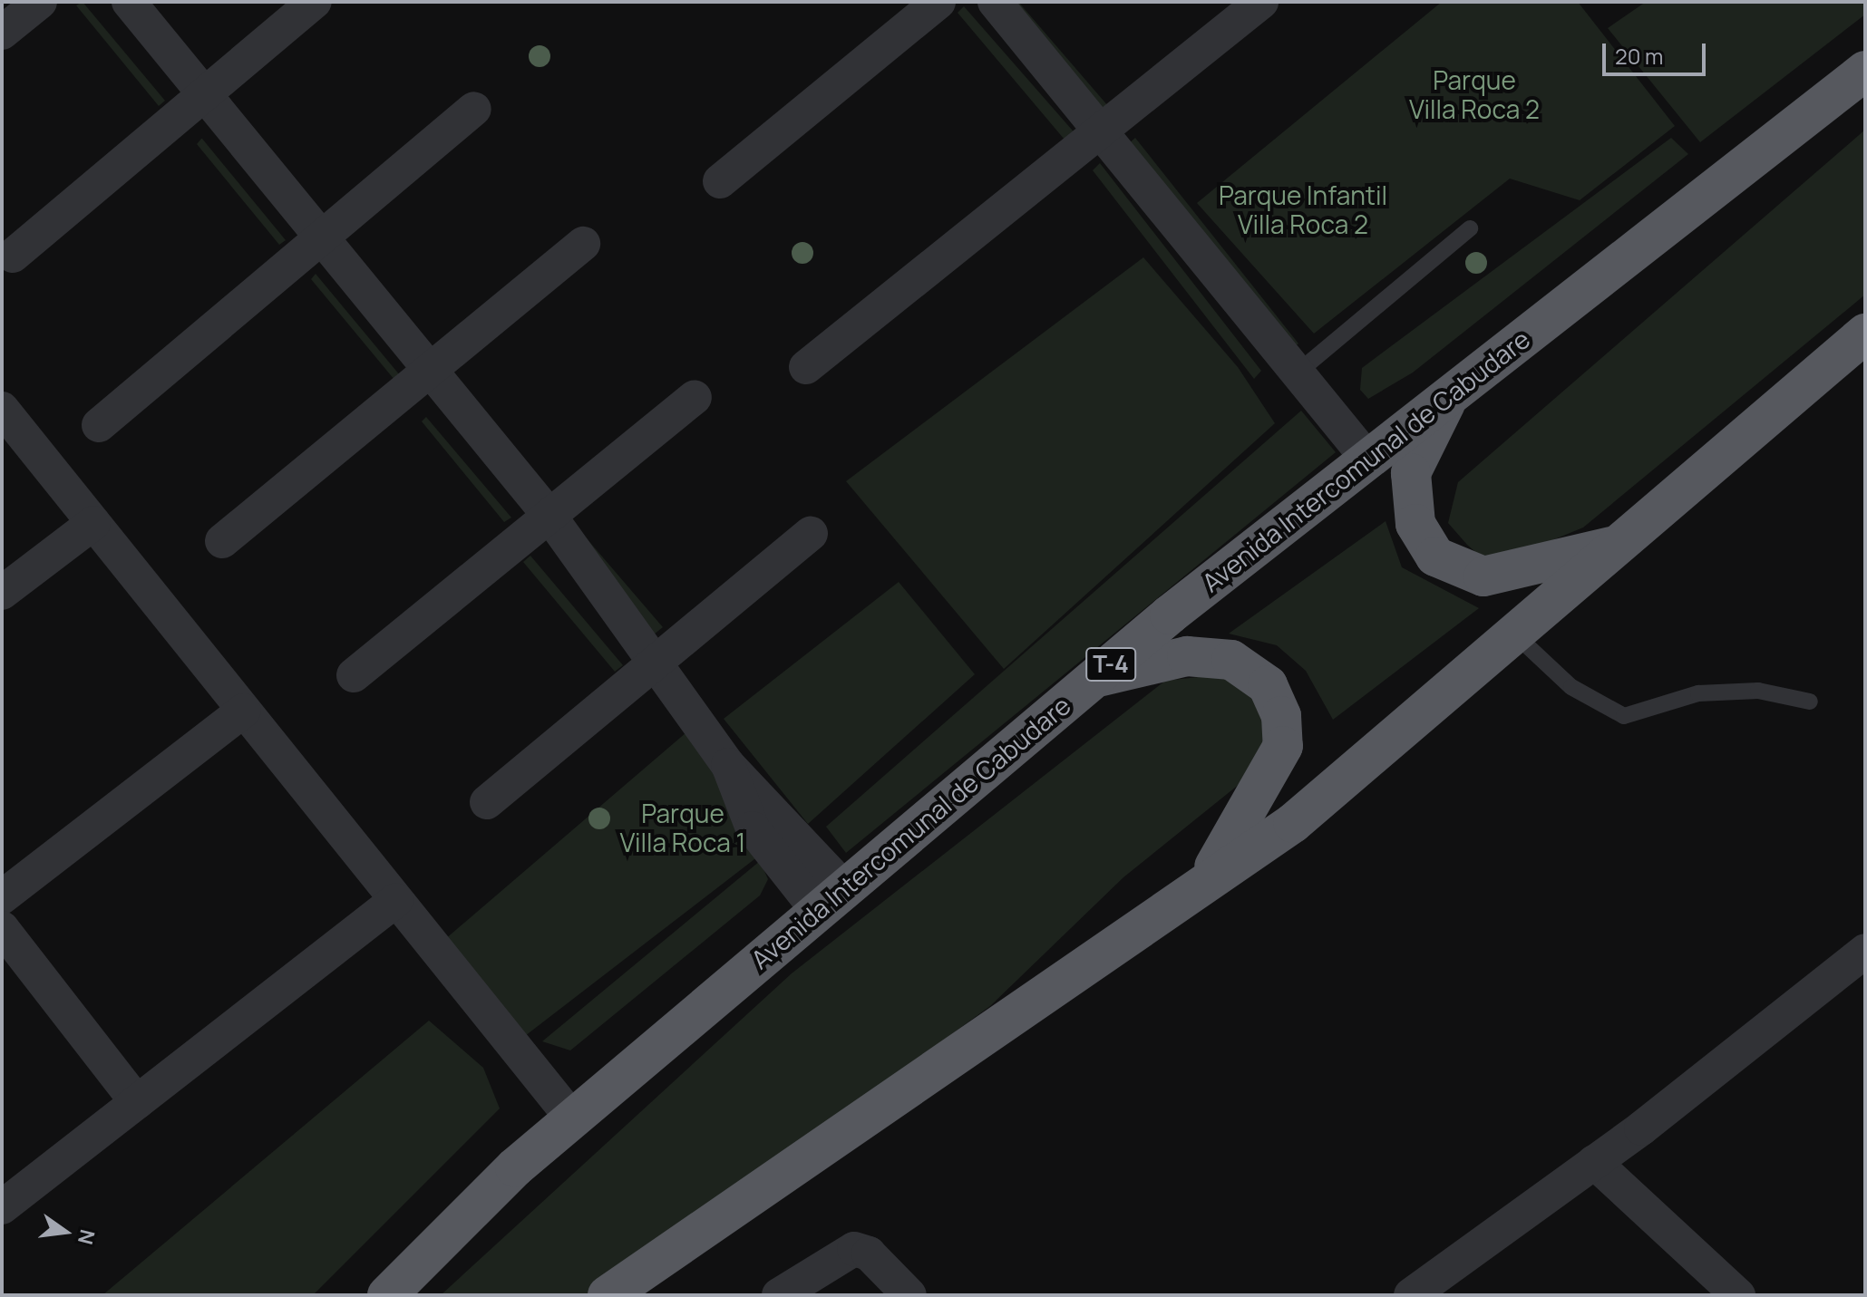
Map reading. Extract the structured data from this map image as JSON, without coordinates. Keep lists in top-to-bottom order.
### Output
{
  "streets": {
    "highway": ["Avenida Intercomunal de Cabudare", "T-4"]
  },
  "crossings": [
    ["Avenida Intercomunal de Cabudare", "T-4"]
  ],
  "parks": ["Parque Villa Roca 2", "Parque Infantil Villa Roca 2", "Parque Villa Roca 1"],
  "scale_bar": "20 m",
  "north": "right"
}
